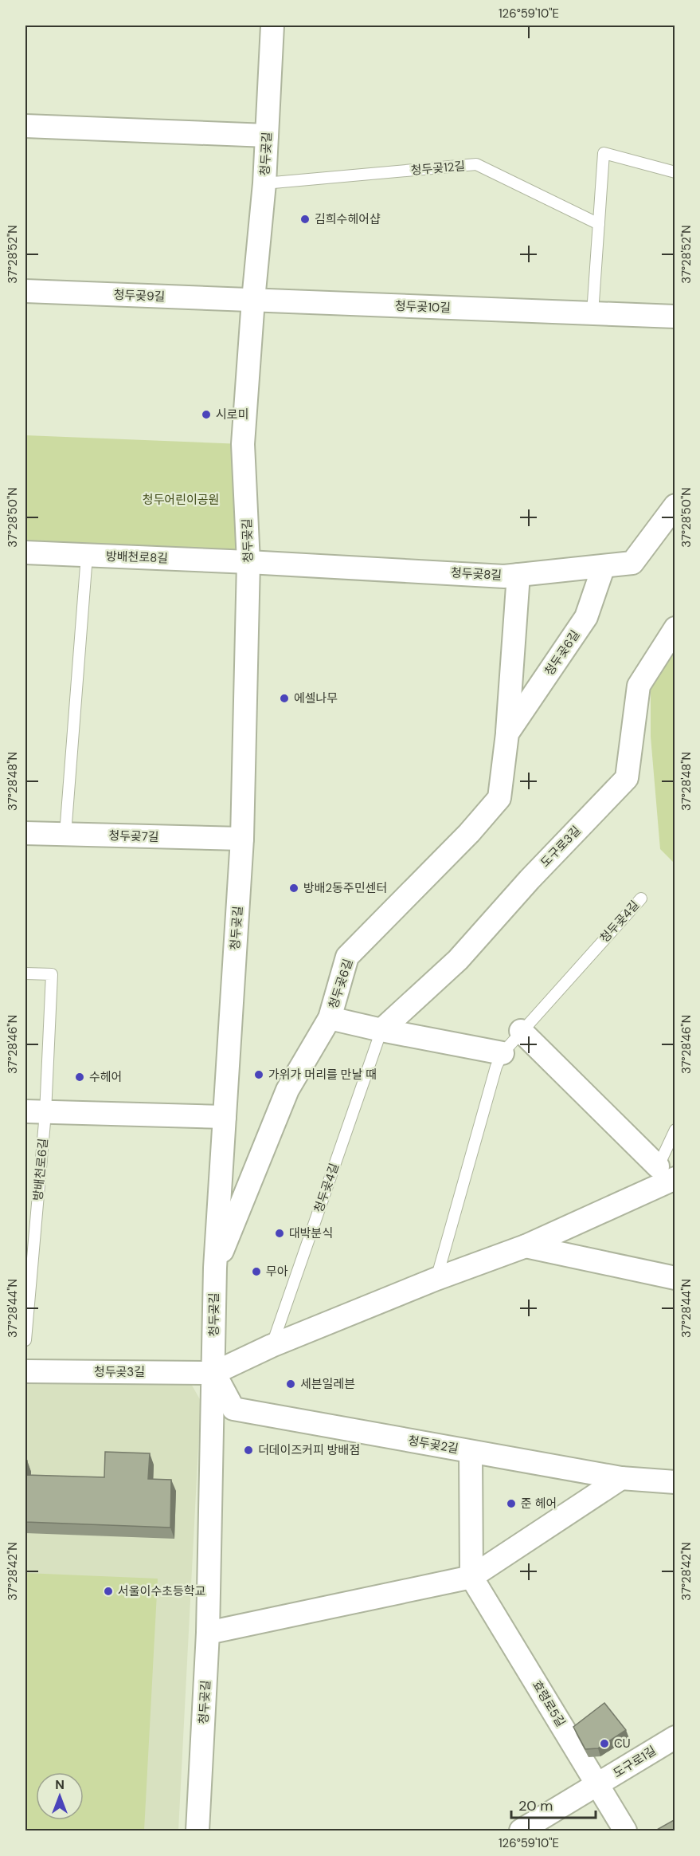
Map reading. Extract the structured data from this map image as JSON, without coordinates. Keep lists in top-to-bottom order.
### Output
{
  "streets": {
    "street": [
      "청두곶길",
      "청두곶9길",
      "청두곶10길",
      "방배천로8길",
      "청두곶8길",
      "청두곶6길",
      "청두곶7길",
      "도구로3길",
      "청두곶3길",
      "청두곶2길",
      "효령로5길",
      "도구로1길"
    ],
    "lane": ["청두곶12길", "청두곶4길", "방배천로6길"]
  },
  "crossings": [
    ["청두곶길", "청두곶12길"],
    ["청두곶길", "청두곶9길"],
    ["청두곶길", "청두곶10길"],
    ["청두곶길", "방배천로8길"],
    ["청두곶길", "청두곶8길"],
    ["청두곶길", "청두곶6길"],
    ["청두곶길", "청두곶7길"],
    ["청두곶길", "청두곶3길"],
    ["청두곶길", "청두곶2길"],
    ["청두곶9길", "청두곶10길"],
    ["방배천로8길", "청두곶8길"],
    ["청두곶8길", "청두곶6길"],
    ["도구로3길", "청두곶4길"],
    ["청두곶3길", "청두곶2길"],
    ["효령로5길", "도구로1길"]
  ],
  "parks": ["청두어린이공원"],
  "places": [
    "김희수헤어샵",
    "시로미",
    "에셀나무",
    "방배2동주민센터",
    "가위가 머리를 만날 때",
    "수헤어",
    "대박분식",
    "무아",
    "세븐일레븐",
    "더데이즈커피 방배점",
    "준 헤어",
    "서울이수초등학교",
    "CU"
  ],
  "scale_bar": "20 m",
  "north": "top",
  "coordinates": [
    "126°59'10\"E",
    "37°28'52\"N",
    "37°28'50\"N",
    "37°28'48\"N",
    "37°28'46\"N",
    "37°28'44\"N",
    "37°28'42\"N"
  ]
}
